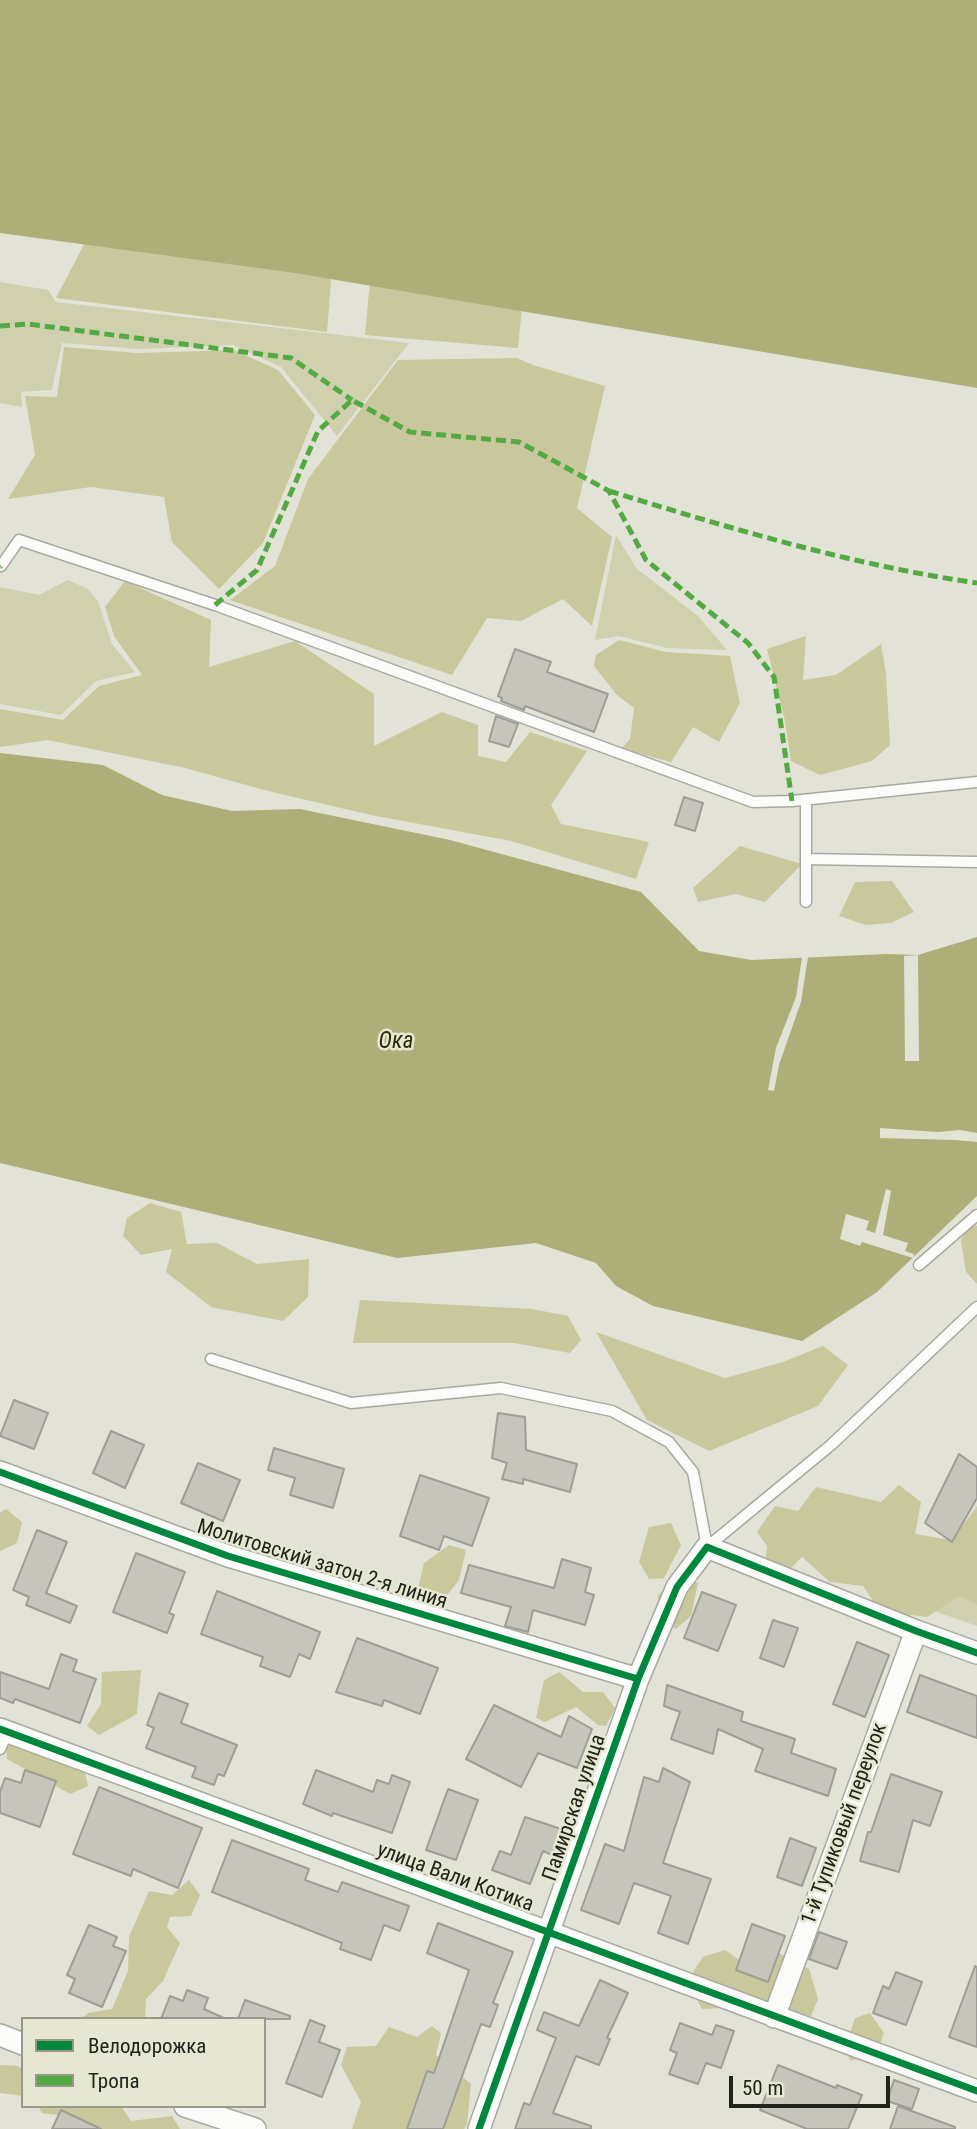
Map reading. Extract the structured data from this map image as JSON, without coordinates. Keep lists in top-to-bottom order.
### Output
{
  "streets": {
    "street": [
      "Молитовский затон 2-я линия",
      "Памирская улица",
      "1-й Тупиковый переулок",
      "улица Вали Котика"
    ]
  },
  "crossings": [
    ["Молитовский затон 2-я линия", "Памирская улица"],
    ["Памирская улица", "улица Вали Котика"],
    ["1-й Тупиковый переулок", "улица Вали Котика"]
  ],
  "water": ["Ока"],
  "legend": ["Велодорожка", "Тропа"],
  "scale_bar": "50 m"
}
